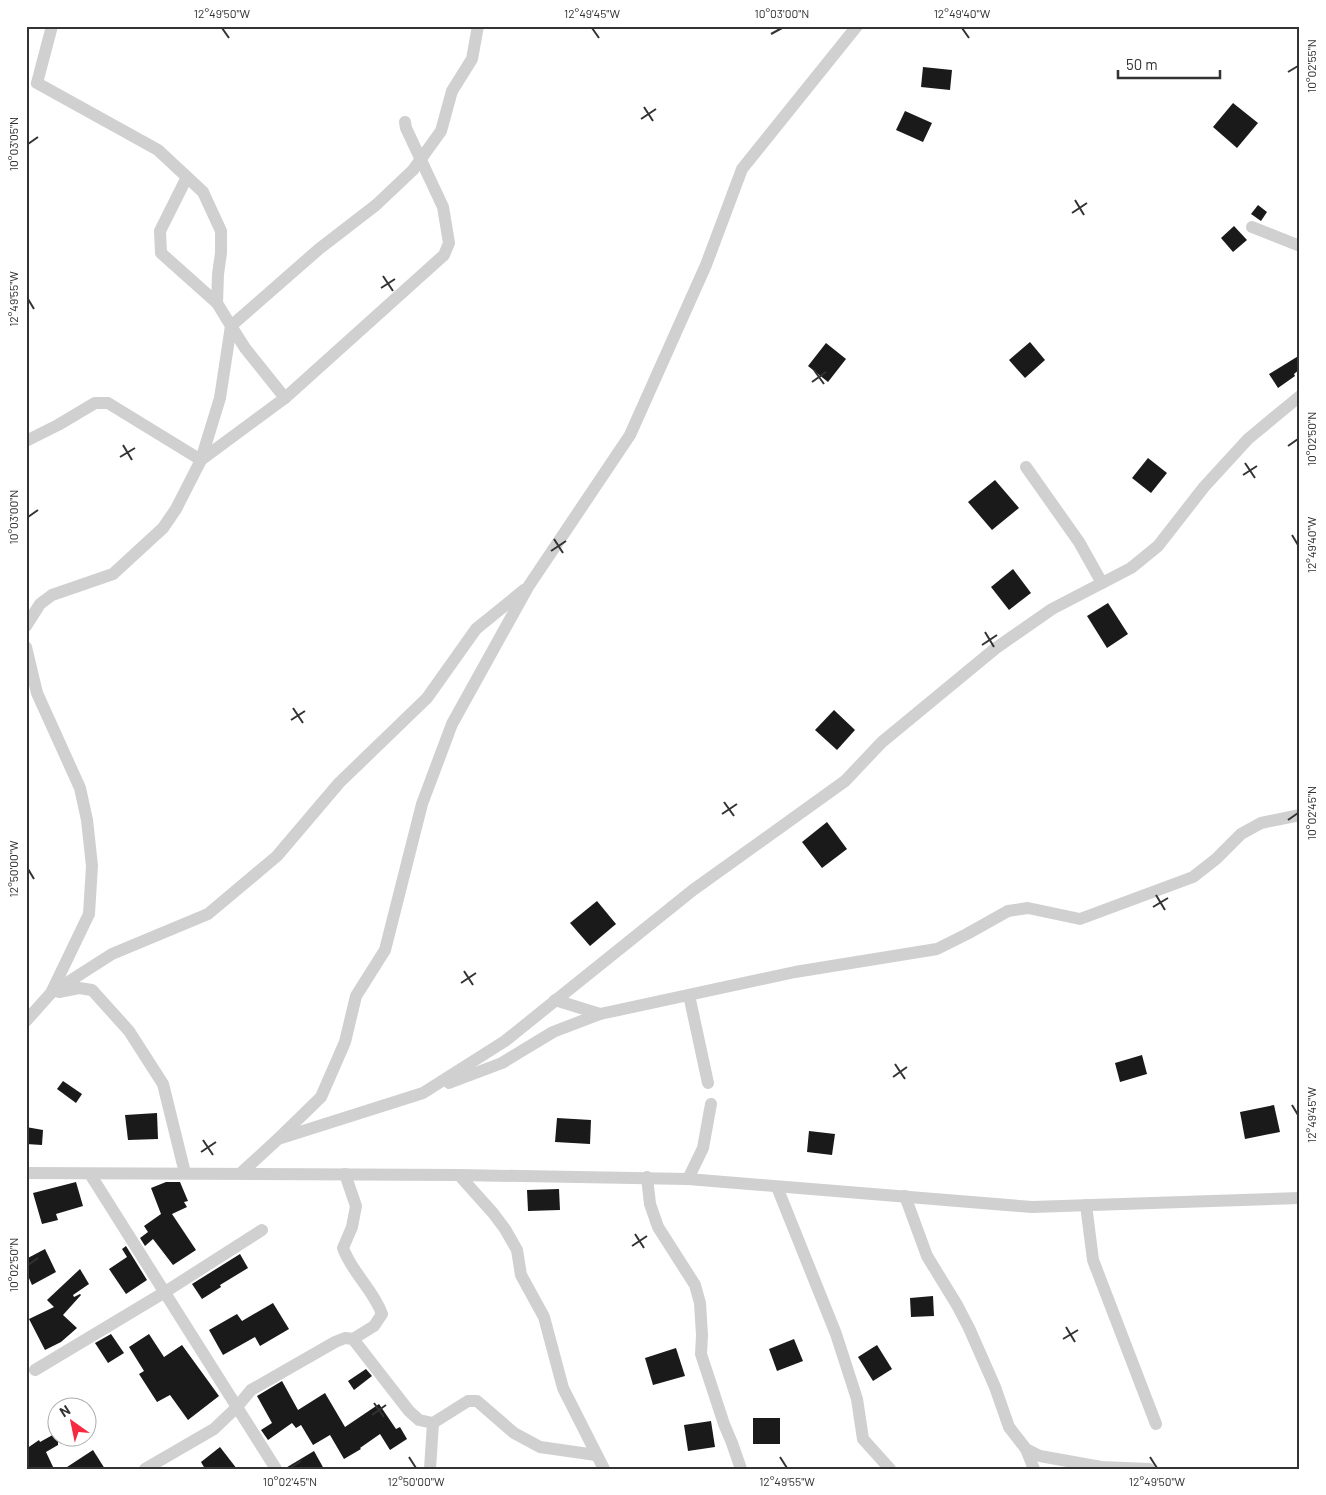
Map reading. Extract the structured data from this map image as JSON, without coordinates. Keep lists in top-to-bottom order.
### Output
{
  "scale_bar": "50 m",
  "north": "top left",
  "coordinates": [
    "12°49'50\"W",
    "12°49'45\"W",
    "10°03'00\"N",
    "12°49'40\"W",
    "10°02'55\"N",
    "10°03'05\"N",
    "12°49'55\"W",
    "10°02'50\"N",
    "10°02'45\"N",
    "12°50'00\"W"
  ]
}
